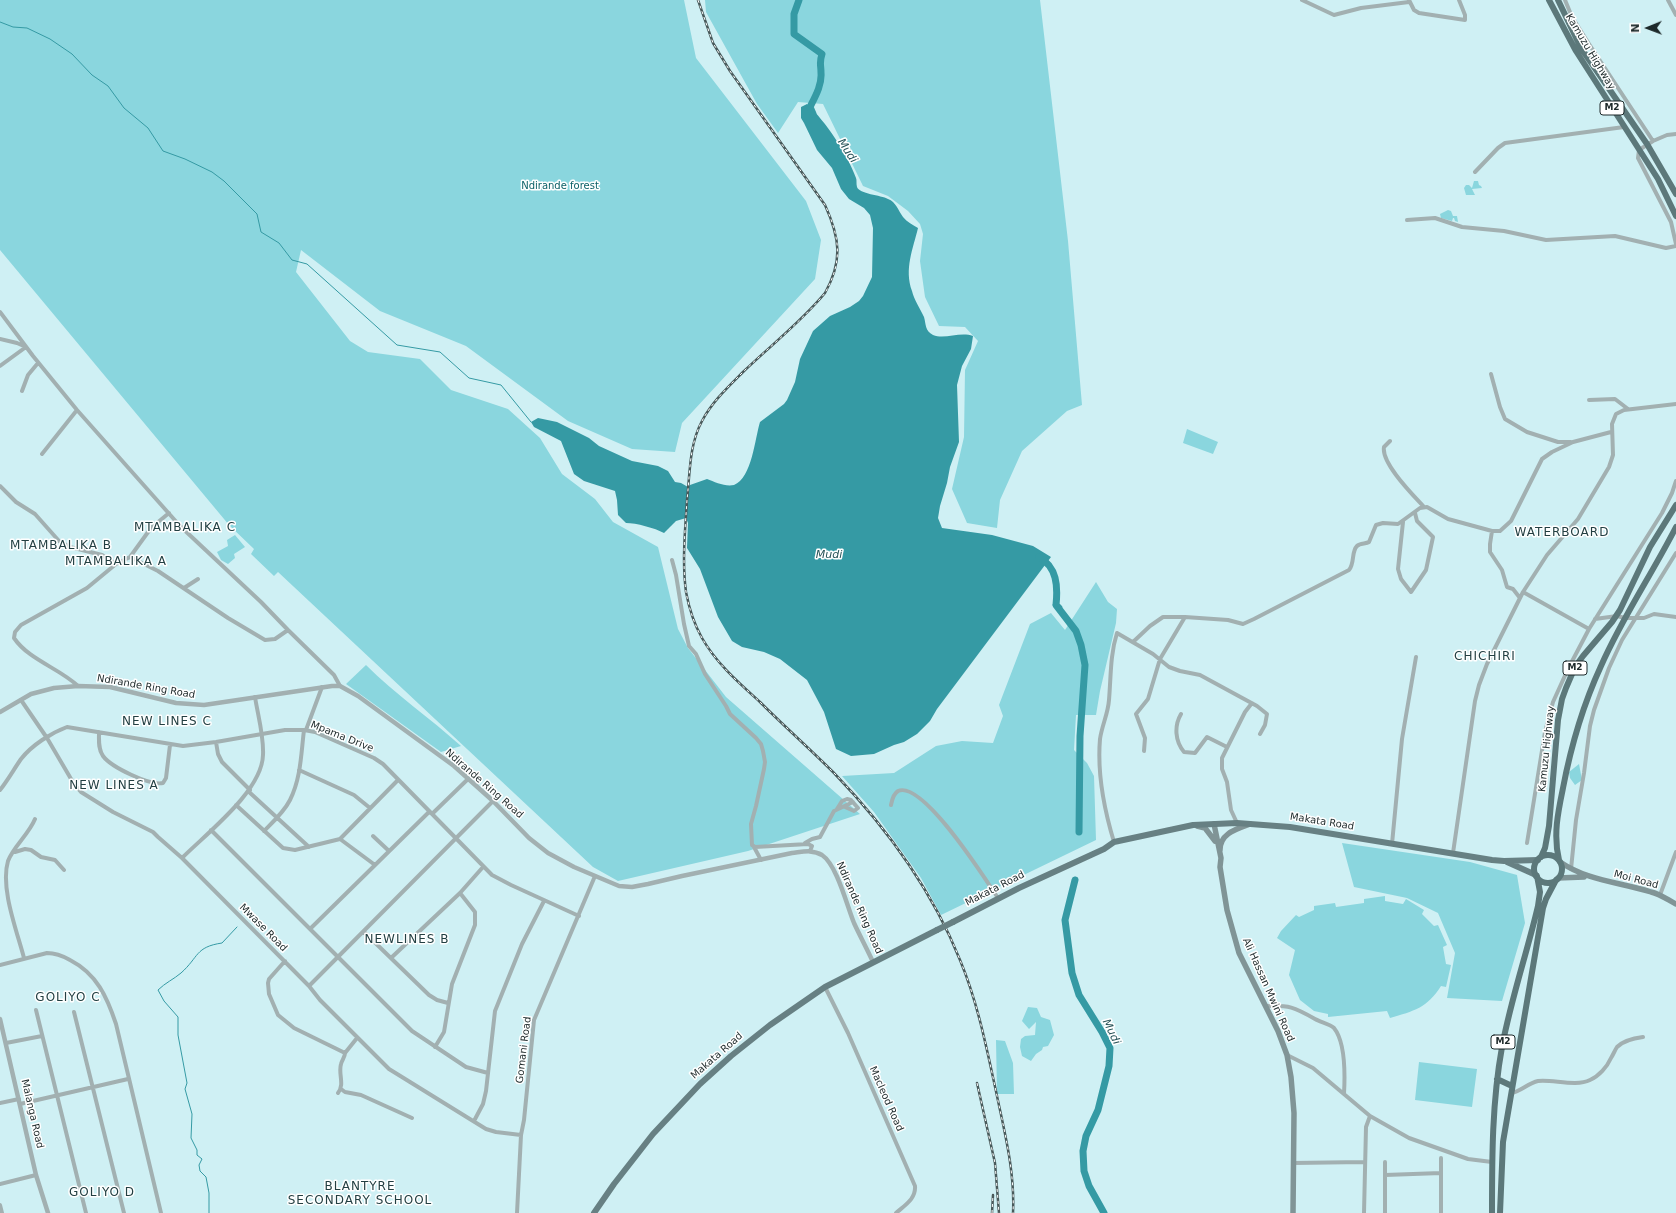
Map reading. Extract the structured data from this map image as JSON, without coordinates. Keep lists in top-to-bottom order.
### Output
{
  "streets": {
    "highway": ["Kamuzu Highway", "M2"],
    "main road": ["Makata Road", "Moi Road", "Ali Hassan Mwini Road"],
    "street": [
      "Ndirande Ring Road",
      "Mpama Drive",
      "Mwase Road",
      "Gomani Road",
      "Macleod Road",
      "Malanga Road"
    ]
  },
  "crossings": [
    ["Kamuzu Highway", "M2"],
    ["Kamuzu Highway", "Makata Road"],
    ["M2", "Makata Road"],
    ["Ndirande Ring Road", "Makata Road"],
    ["Ndirande Ring Road", "Mwase Road"],
    ["Ndirande Ring Road", "Gomani Road"],
    ["Mpama Drive", "Mwase Road"],
    ["Mpama Drive", "Gomani Road"],
    ["Makata Road", "Ali Hassan Mwini Road"],
    ["Makata Road", "Macleod Road"],
    ["Mwase Road", "Gomani Road"]
  ],
  "districts": [
    "MTAMBALIKA C",
    "WATERBOARD",
    "MTAMBALIKA B",
    "MTAMBALIKA A",
    "CHICHIRI",
    "NEW LINES C",
    "NEW LINES A",
    "NEWLINES B",
    "GOLIYO C",
    "BLANTYRE SECONDARY SCHOOL",
    "GOLIYO D"
  ],
  "water": ["Mudi"],
  "parks": ["Ndirande forest"],
  "north": "left"
}
